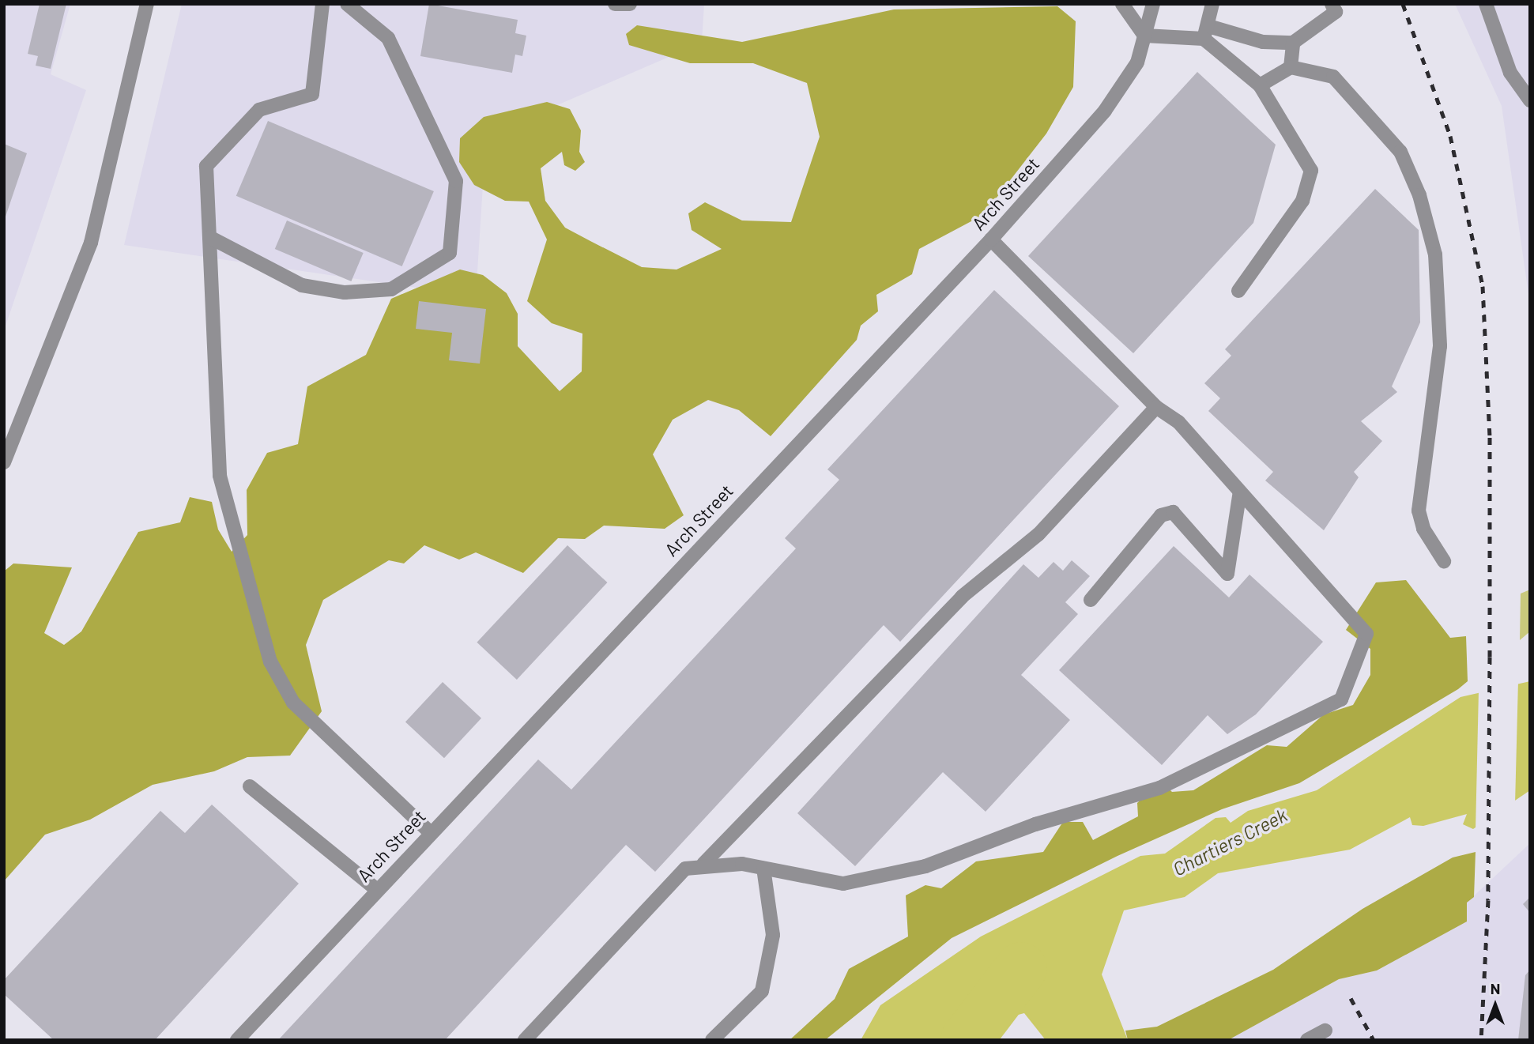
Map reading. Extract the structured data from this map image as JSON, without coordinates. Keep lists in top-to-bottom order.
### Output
{
  "streets": {
    "street": ["Arch Street"]
  },
  "water": ["Chartiers Creek"],
  "north": "top"
}
